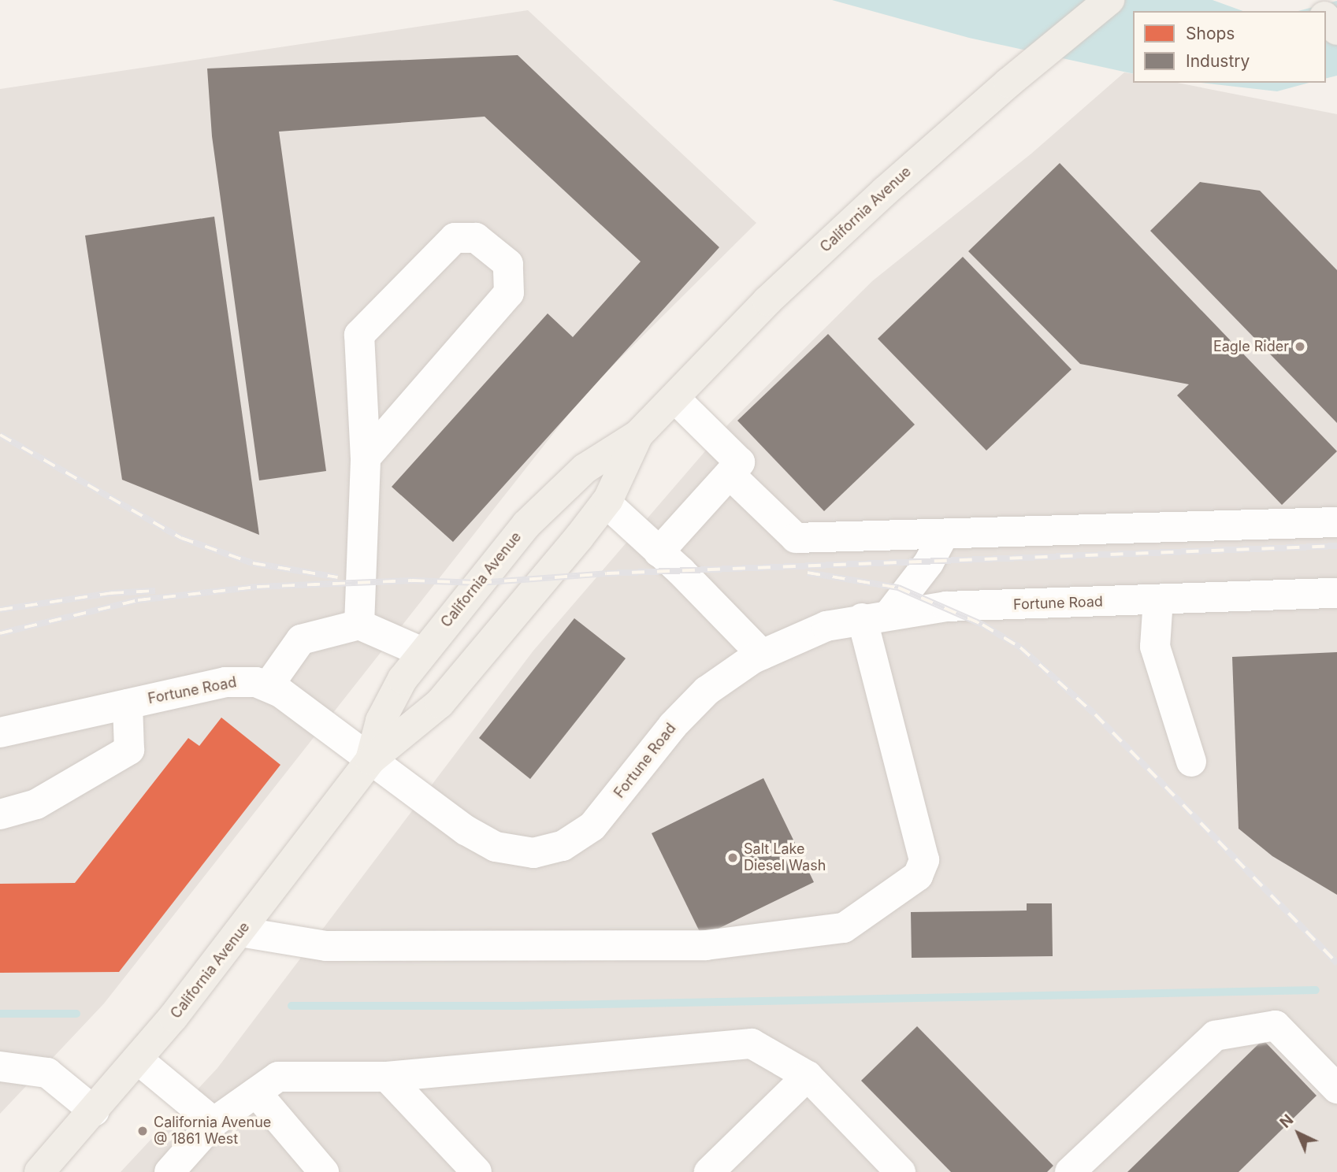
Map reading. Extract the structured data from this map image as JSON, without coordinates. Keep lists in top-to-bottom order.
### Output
{
  "streets": {
    "main road": ["California Avenue"],
    "street": ["Fortune Road"]
  },
  "crossings": [
    ["California Avenue", "Fortune Road"]
  ],
  "places": ["Eagle Rider", "Salt Lake Diesel Wash", "California Avenue @ 1861 West"],
  "legend": ["Shops", "Industry"],
  "north": "top left"
}
